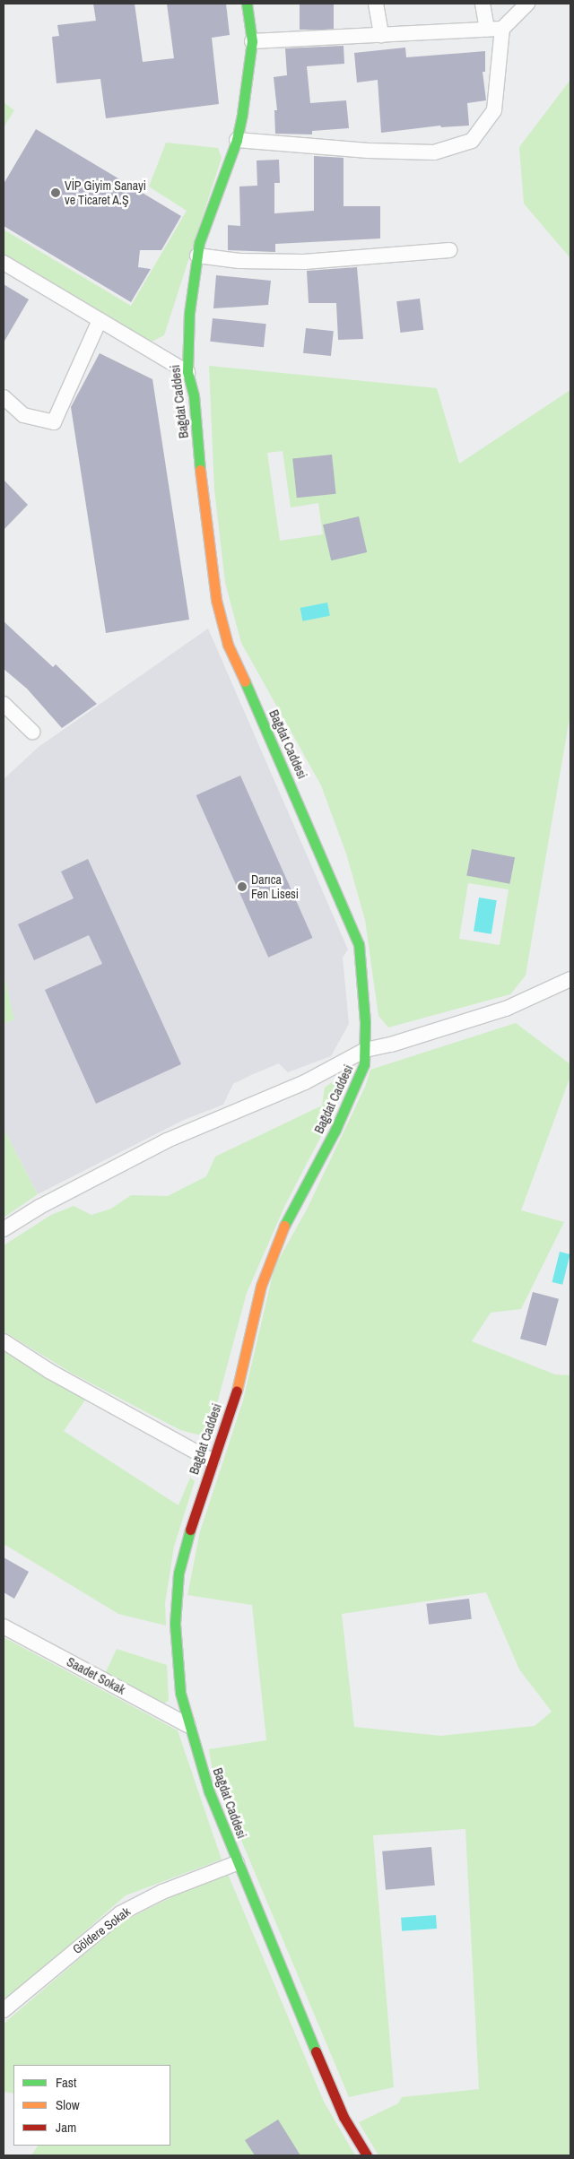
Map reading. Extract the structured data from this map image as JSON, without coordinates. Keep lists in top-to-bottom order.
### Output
{
  "streets": {
    "street": ["Bağdat Caddesi", "Saadet Sokak", "Göldere Sokak"]
  },
  "crossings": [
    ["Bağdat Caddesi", "Saadet Sokak"],
    ["Bağdat Caddesi", "Göldere Sokak"]
  ],
  "places": ["VİP Giyim Sanayi ve Ticaret A.Ş", "Darıca Fen Lisesi"],
  "legend": ["Fast", "Slow", "Jam"]
}
